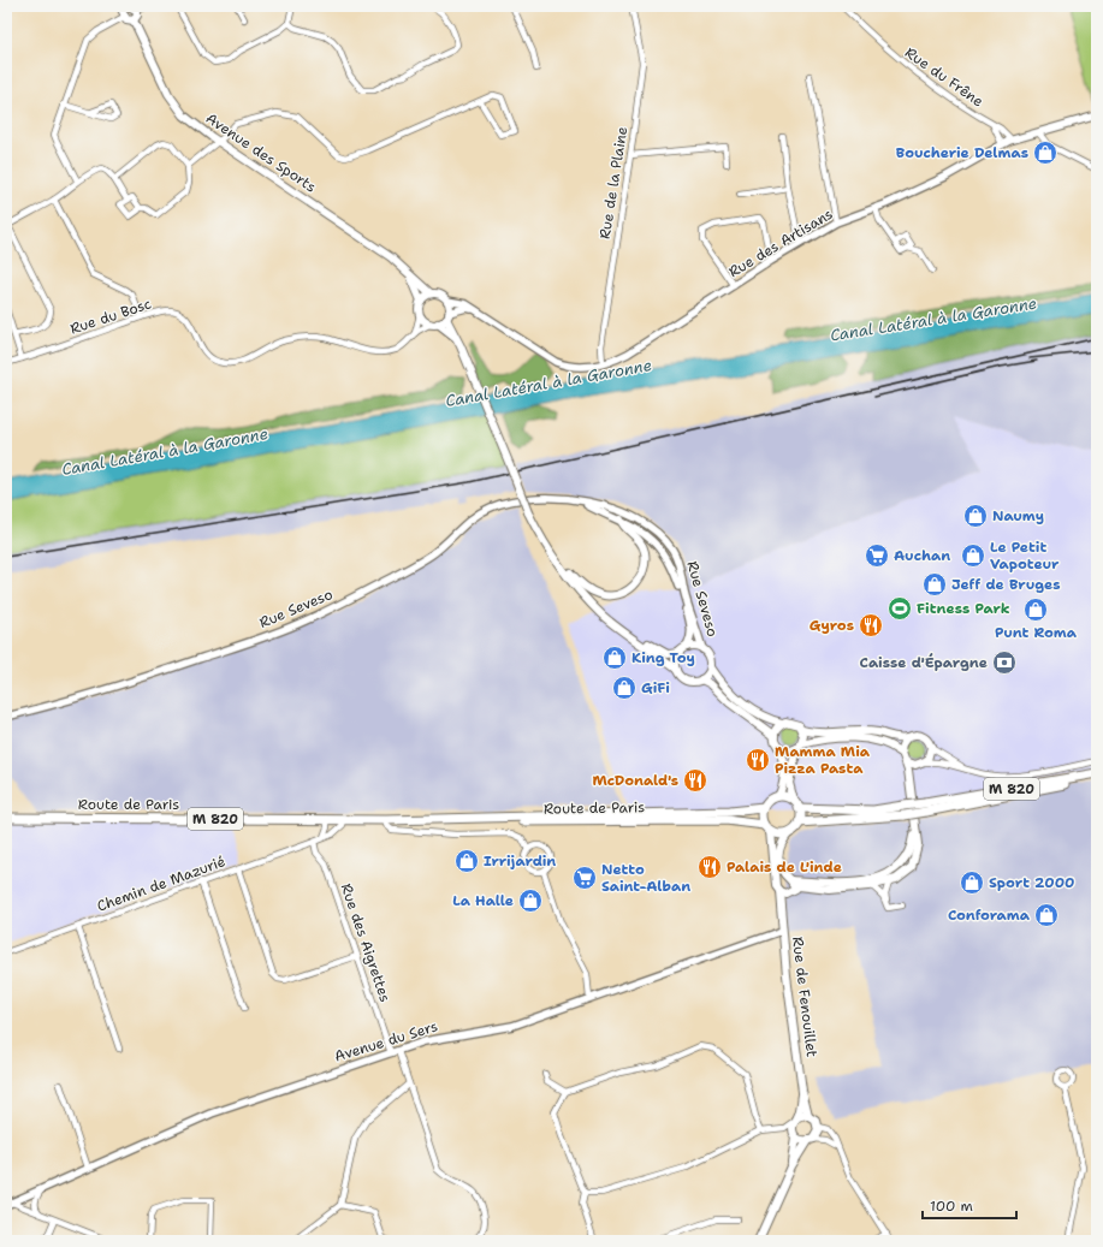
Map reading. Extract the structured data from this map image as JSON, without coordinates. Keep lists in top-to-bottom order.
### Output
{
  "streets": {
    "main road": [
      "Avenue des Sports",
      "M 820",
      "Route de Paris",
      "Rue de Fenouillet"
    ],
    "street": [
      "Rue du Frêne",
      "Rue de la Plaine",
      "Rue des Artisans",
      "Rue du Bosc",
      "Rue Seveso",
      "Chemin de Mazurié",
      "Rue des Aigrettes",
      "Avenue du Sers"
    ]
  },
  "crossings": [
    ["Rue du Frêne", "Rue des Artisans"],
    ["Avenue des Sports", "Rue des Artisans"],
    ["Avenue des Sports", "Rue du Bosc"],
    ["Rue de la Plaine", "Rue des Artisans"],
    ["Rue des Artisans", "Rue du Bosc"],
    ["M 820", "Route de Paris"],
    ["Route de Paris", "Chemin de Mazurié"],
    ["Chemin de Mazurié", "Rue des Aigrettes"],
    ["Rue des Aigrettes", "Avenue du Sers"],
    ["Rue de Fenouillet", "Avenue du Sers"]
  ],
  "water": ["Canal Latéral à la Garonne"],
  "places": {
    "shop": [
      "Boucherie Delmas",
      "Naumy",
      "Le Petit Vapoteur",
      "Jeff de Bruges",
      "Punt Roma",
      "King Toy",
      "GiFi",
      "Irrijardin",
      "Sport 2000",
      "La Halle",
      "Conforama"
    ],
    "supermarket": ["Auchan", "Netto Saint-Alban"],
    "sports": ["Fitness Park"],
    "restaurant": [
      "Gyros",
      "Mamma Mia Pizza Pasta",
      "McDonald's",
      "Palais de L'inde"
    ],
    "bank": ["Caisse d'Épargne"]
  },
  "scale_bar": "100 m"
}
